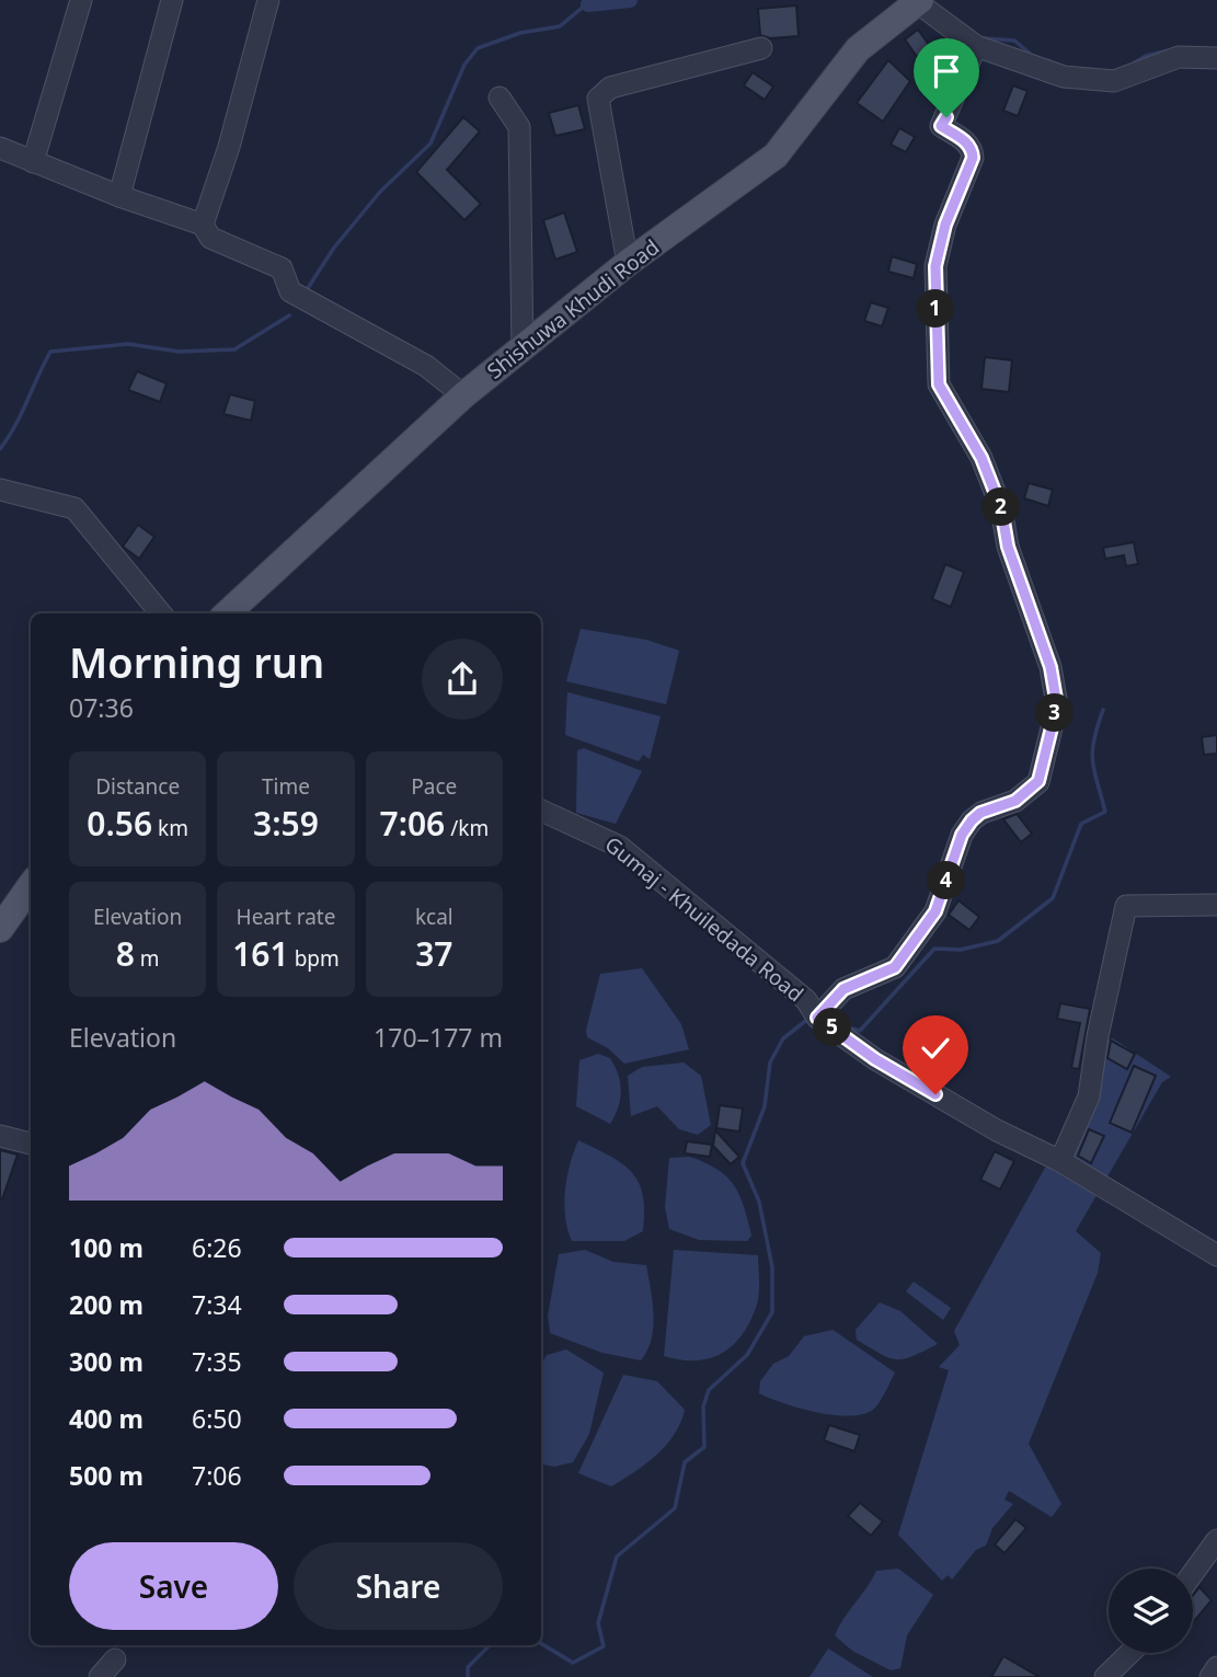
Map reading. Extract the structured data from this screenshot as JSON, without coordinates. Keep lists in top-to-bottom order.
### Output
{
  "streets": {
    "main road": ["Shishuwa Khudi Road"],
    "street": ["Gumaj - Khuiledada Road"]
  },
  "page": {
    "pins": [
      "1",
      "2",
      "3",
      "4",
      "5"
    ],
    "heading": ["Morning run", "07:36"],
    "stats": [
      ["Distance", "0.56 km"],
      ["Time", "3:59"],
      ["Pace", "7:06 /km"],
      ["Elevation", "8 m"],
      ["Heart rate", "161 bpm"],
      ["kcal", "37"]
    ],
    "chart": ["Elevation", "170–177 m"],
    "list": [
      {
        "name": "100 m",
        "note": "6:26"
      },
      {
        "name": "200 m",
        "note": "7:34"
      },
      {
        "name": "300 m",
        "note": "7:35"
      },
      {
        "name": "400 m",
        "note": "6:50"
      },
      {
        "name": "500 m",
        "note": "7:06"
      }
    ],
    "buttons": ["Save", "Share"]
  }
}
